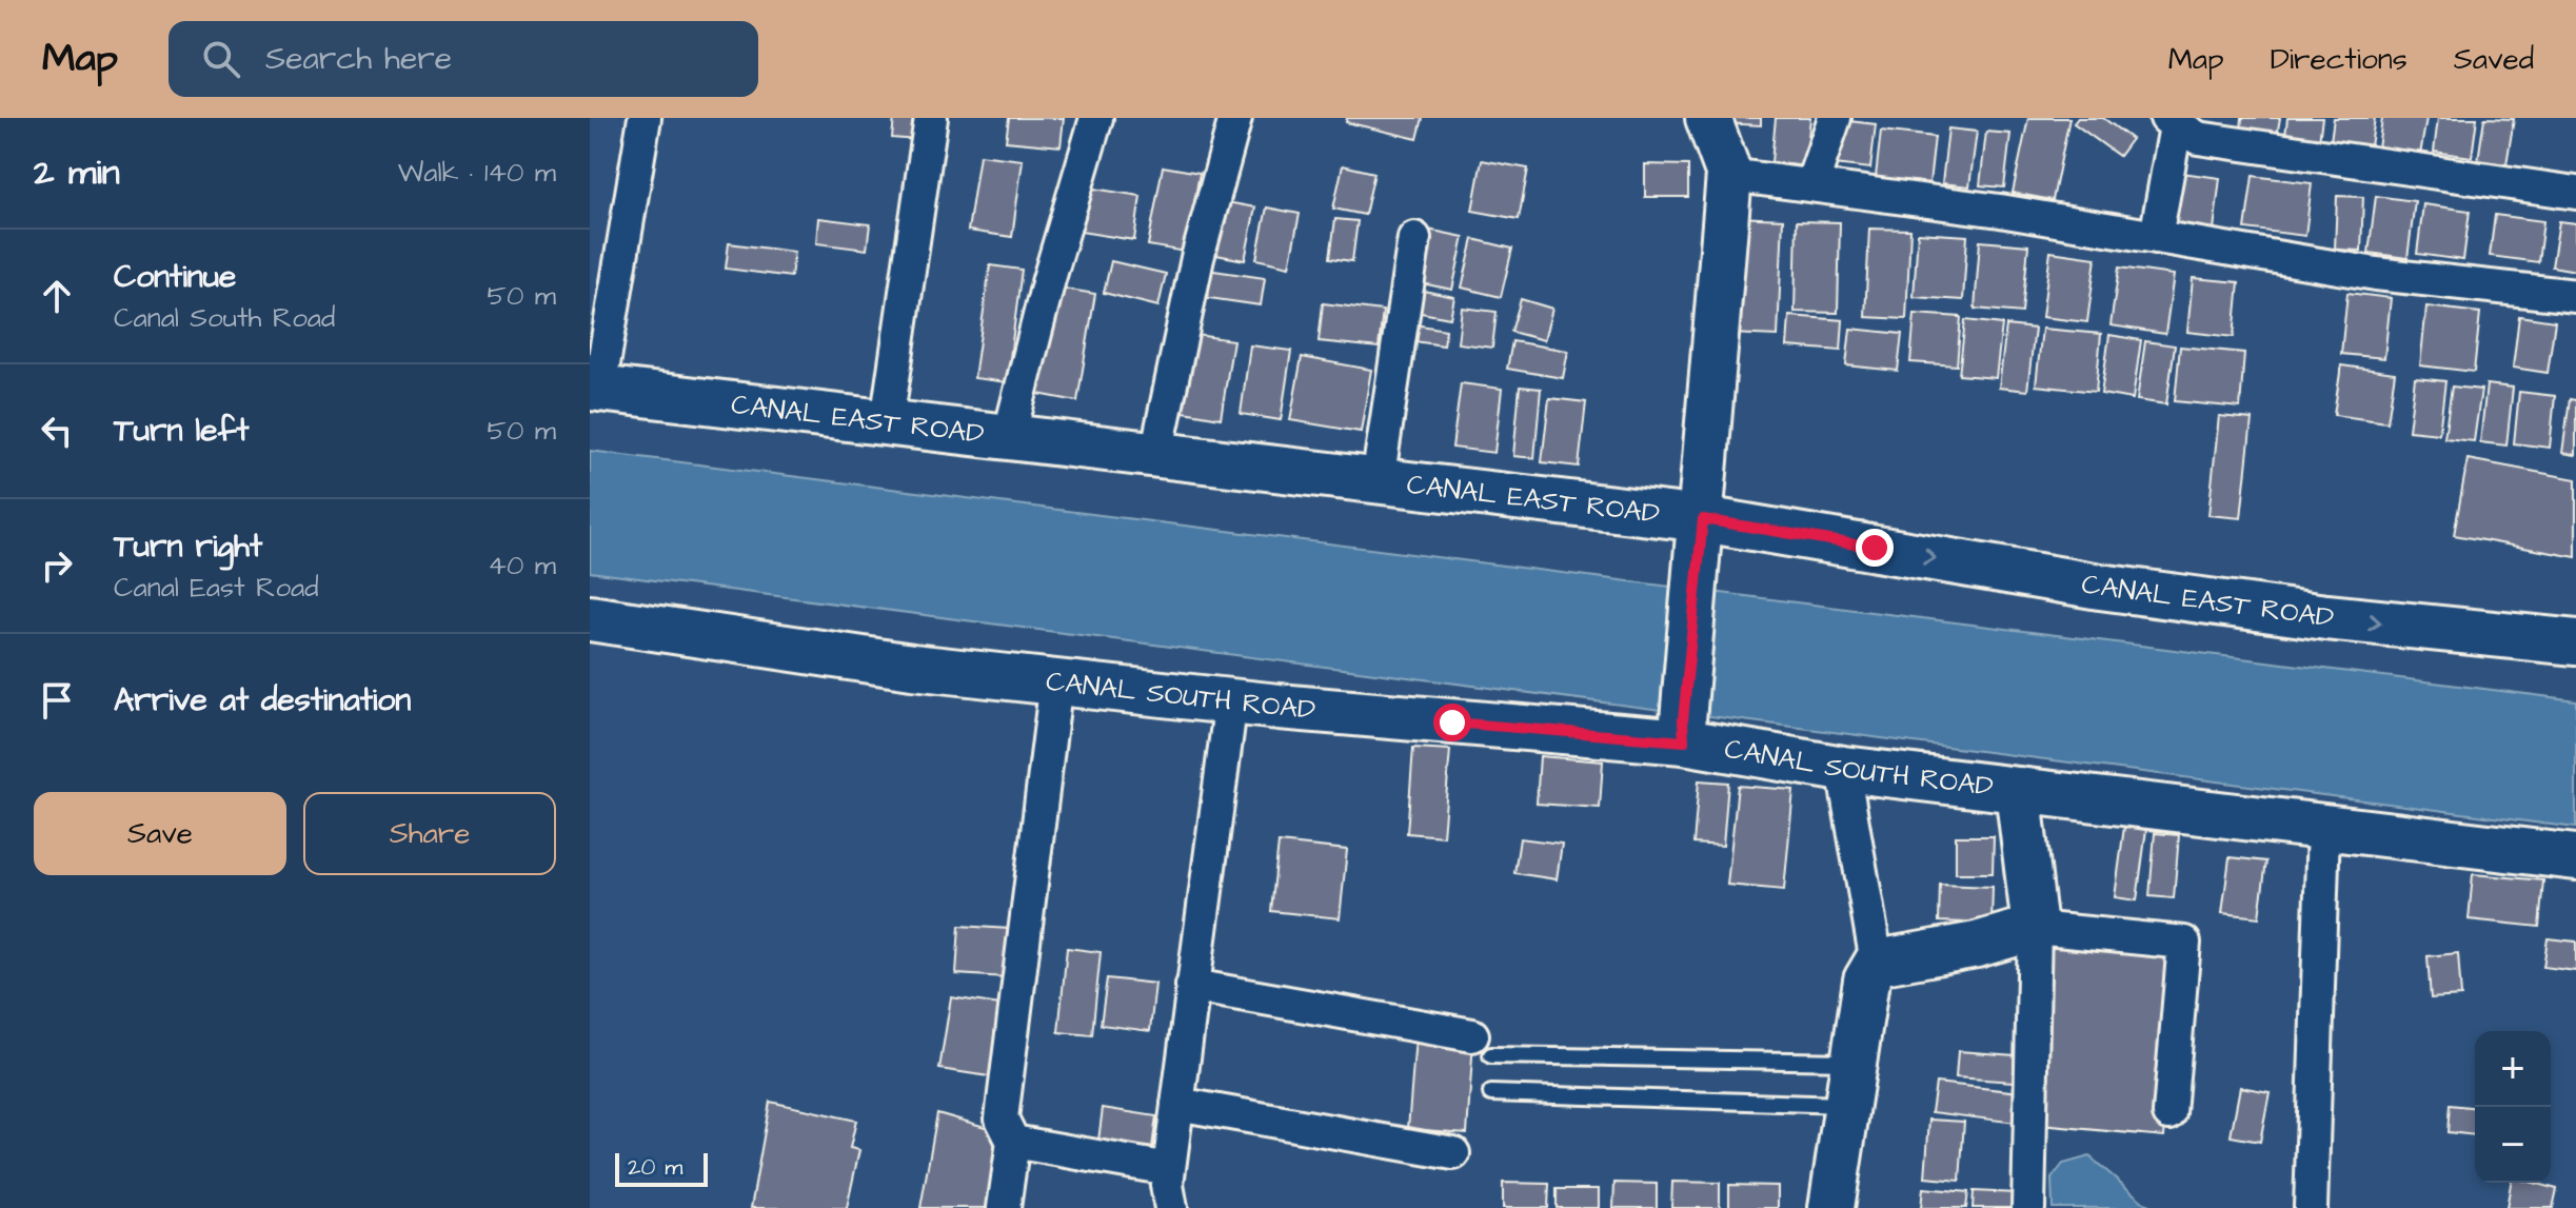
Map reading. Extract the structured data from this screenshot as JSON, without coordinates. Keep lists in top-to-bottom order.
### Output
{
  "streets": {
    "street": ["CANAL EAST ROAD", "CANAL SOUTH ROAD"]
  },
  "scale_bar": "20 m",
  "page": {
    "header": "Map",
    "search": "Search here",
    "nav": ["Map", "Directions", "Saved"],
    "heading": ["2 min", "Walk · 140 m"],
    "list": [
      ["Continue", "Canal South Road", "50 m"],
      ["Turn left", "50 m"],
      ["Turn right", "Canal East Road", "40 m"],
      "Arrive at destination"
    ],
    "buttons": ["Save", "Share"],
    "map_buttons": ["+", "−"],
    "scale": "20 m"
  }
}
